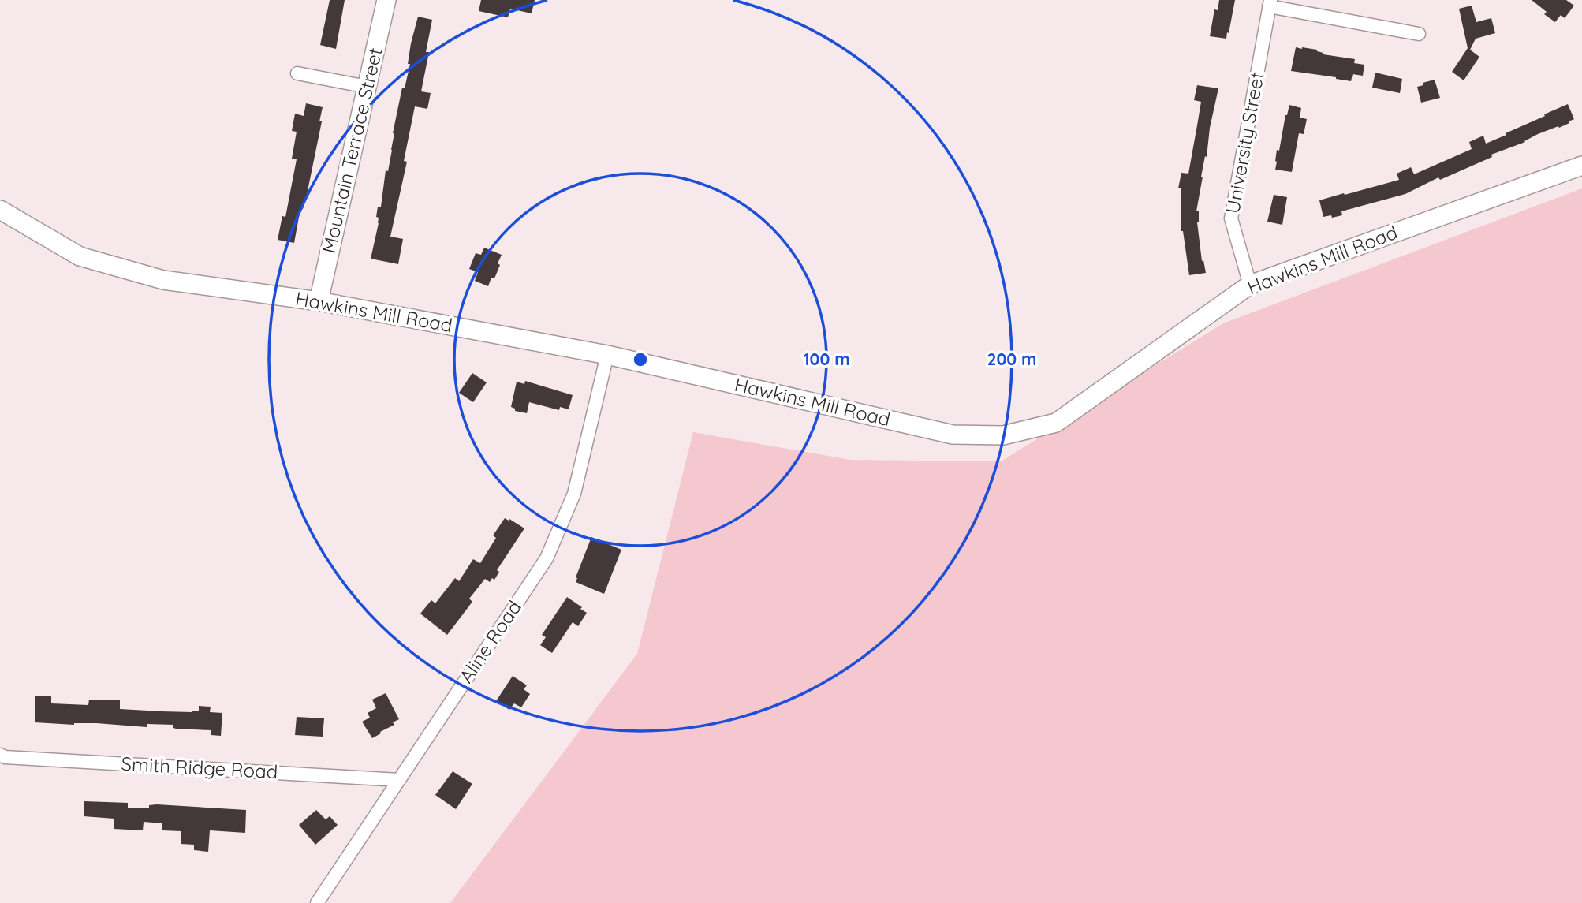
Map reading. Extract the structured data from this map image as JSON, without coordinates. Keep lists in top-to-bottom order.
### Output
{
  "streets": {
    "street": [
      "University Street",
      "Mountain Terrace Street",
      "Hawkins Mill Road",
      "Aline Road",
      "Smith Ridge Road"
    ]
  },
  "crossings": [
    ["University Street", "Hawkins Mill Road"],
    ["Mountain Terrace Street", "Hawkins Mill Road"],
    ["Hawkins Mill Road", "Aline Road"],
    ["Aline Road", "Smith Ridge Road"]
  ],
  "rings": ["100 m", "200 m"]
}
